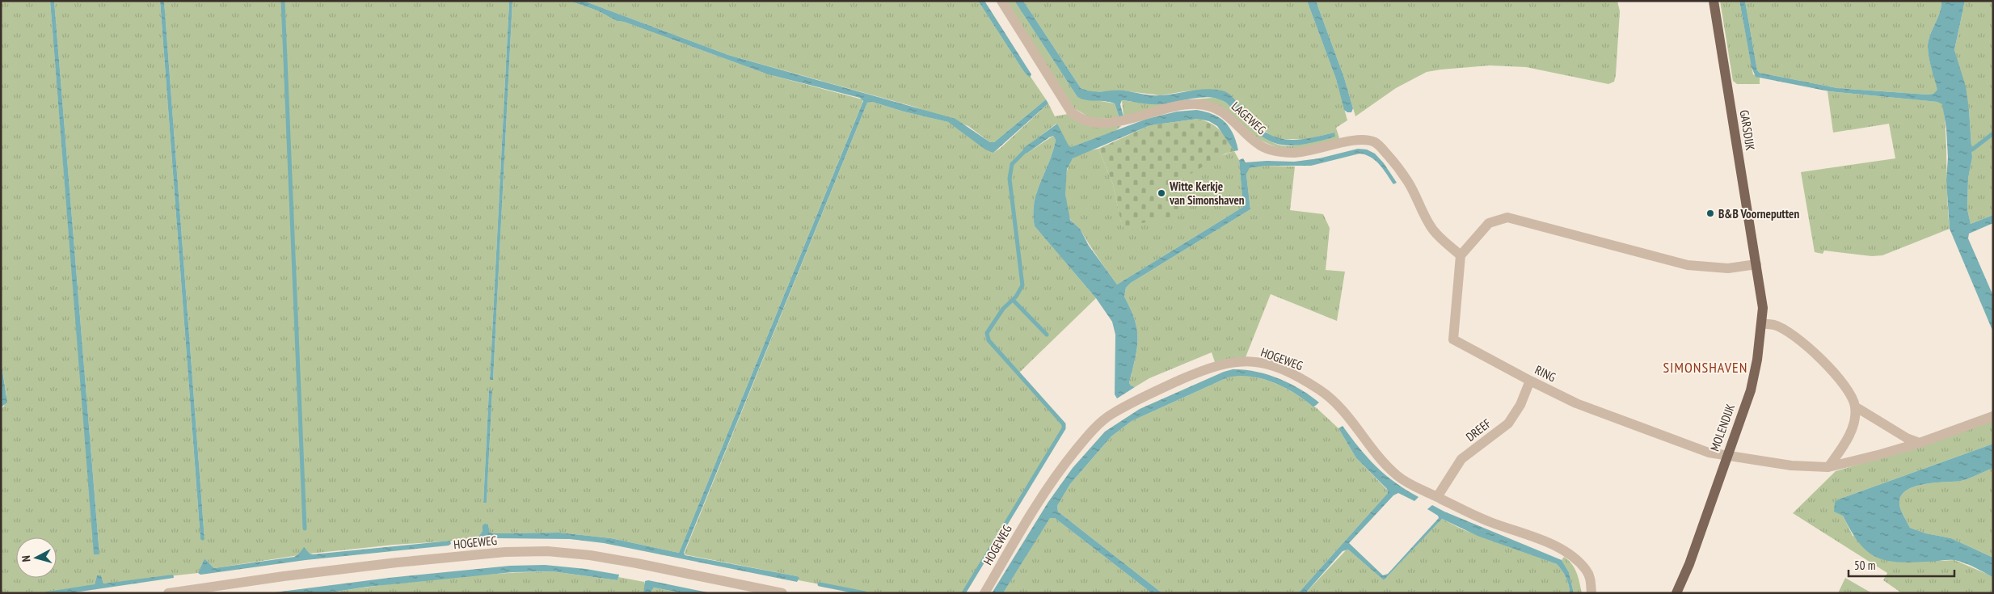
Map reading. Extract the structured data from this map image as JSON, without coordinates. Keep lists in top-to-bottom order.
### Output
{
  "streets": {
    "main road": ["GARSDIJK", "MOLENDIJK"],
    "street": [
      "LAGEWEG",
      "HOGEWEG",
      "RING",
      "DREEF"
    ]
  },
  "crossings": [
    ["LAGEWEG", "RING"],
    ["GARSDIJK", "MOLENDIJK"],
    ["HOGEWEG", "DREEF"],
    ["RING", "MOLENDIJK"],
    ["RING", "DREEF"]
  ],
  "districts": ["SIMONSHAVEN"],
  "places": ["Witte Kerkje van Simonshaven", "B&B Voorneputten"],
  "scale_bar": "50 m",
  "north": "left"
}
